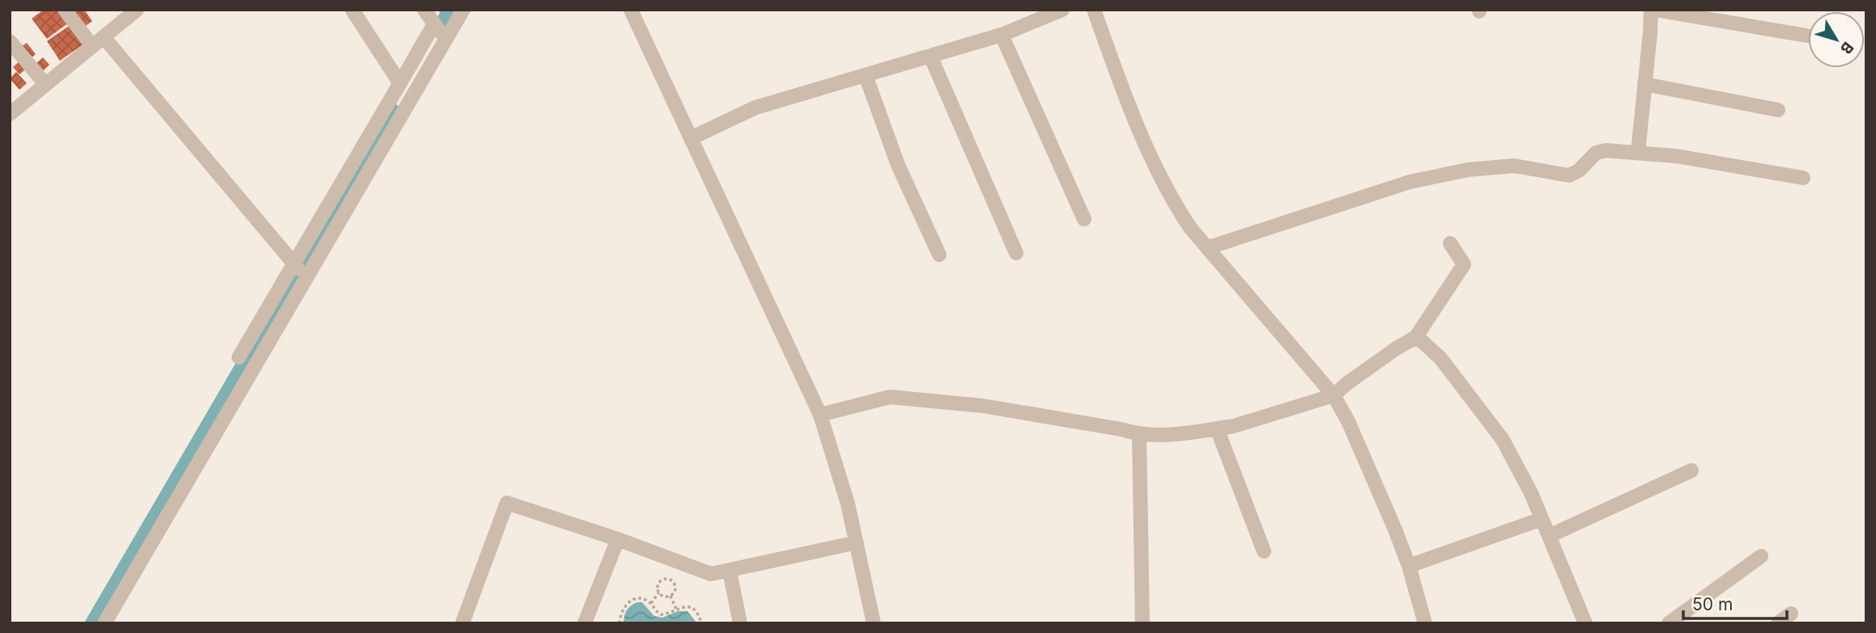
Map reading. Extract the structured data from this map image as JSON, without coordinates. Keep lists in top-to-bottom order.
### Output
{
  "scale_bar": "50 m",
  "north": "bottom right"
}
